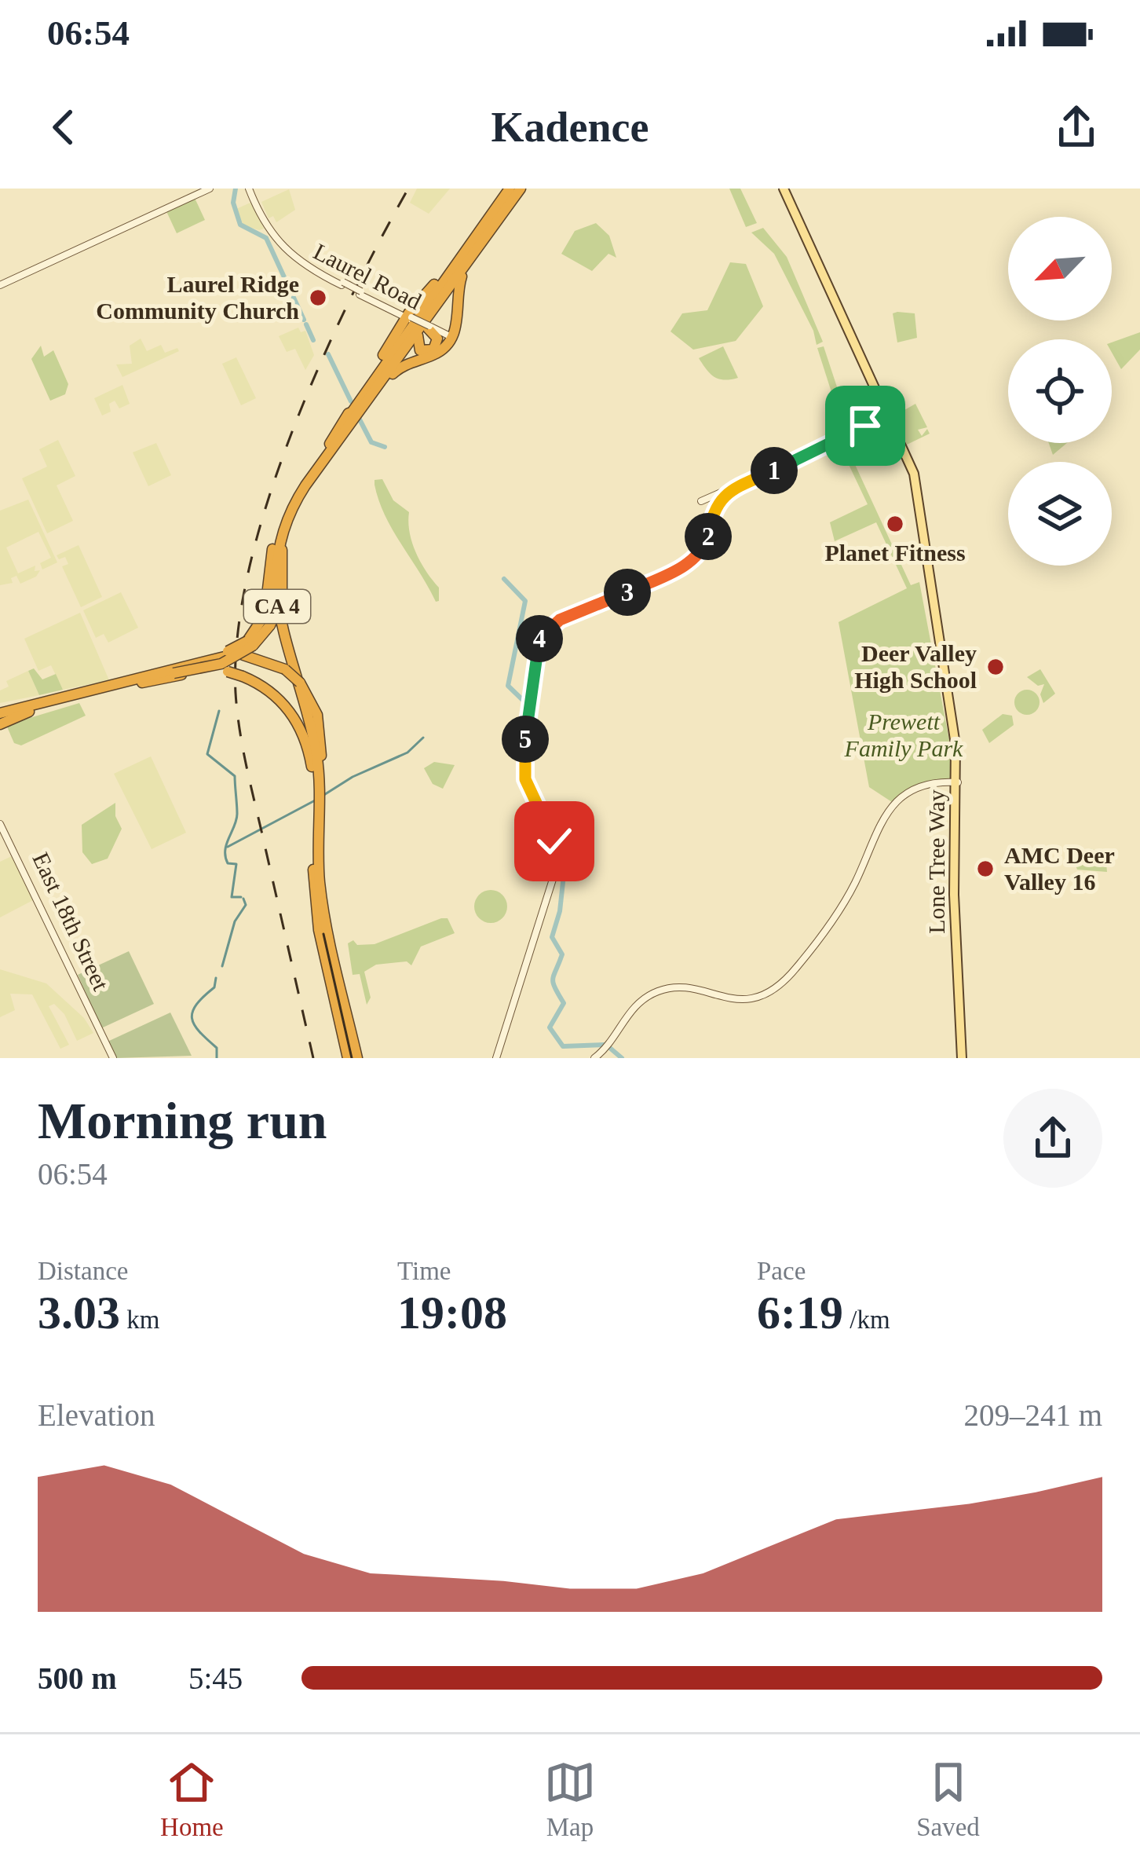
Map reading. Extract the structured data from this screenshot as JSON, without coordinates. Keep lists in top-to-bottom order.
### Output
{
  "streets": {
    "highway": ["CA 4"],
    "main road": ["Laurel Road", "Lone Tree Way", "East 18th Street"]
  },
  "crossings": [
    ["Laurel Road", "CA 4"]
  ],
  "parks": ["Prewett Family Park"],
  "places": [
    "Laurel Ridge Community Church",
    "Planet Fitness",
    "Deer Valley High School",
    "AMC Deer Valley 16"
  ],
  "north": "bottom left",
  "page": {
    "status": "06:54",
    "header": "Kadence",
    "pins": [
      "1",
      "2",
      "3",
      "4",
      "5"
    ],
    "heading": ["Morning run", "06:54"],
    "stats": [
      ["Distance", "3.03 km"],
      ["Time", "19:08"],
      ["Pace", "6:19 /km"]
    ],
    "chart": ["Elevation", "209–241 m"],
    "list": [
      {
        "name": "500 m",
        "note": "5:45"
      }
    ],
    "tabs": ["Home", "Map", "Saved"]
  }
}
